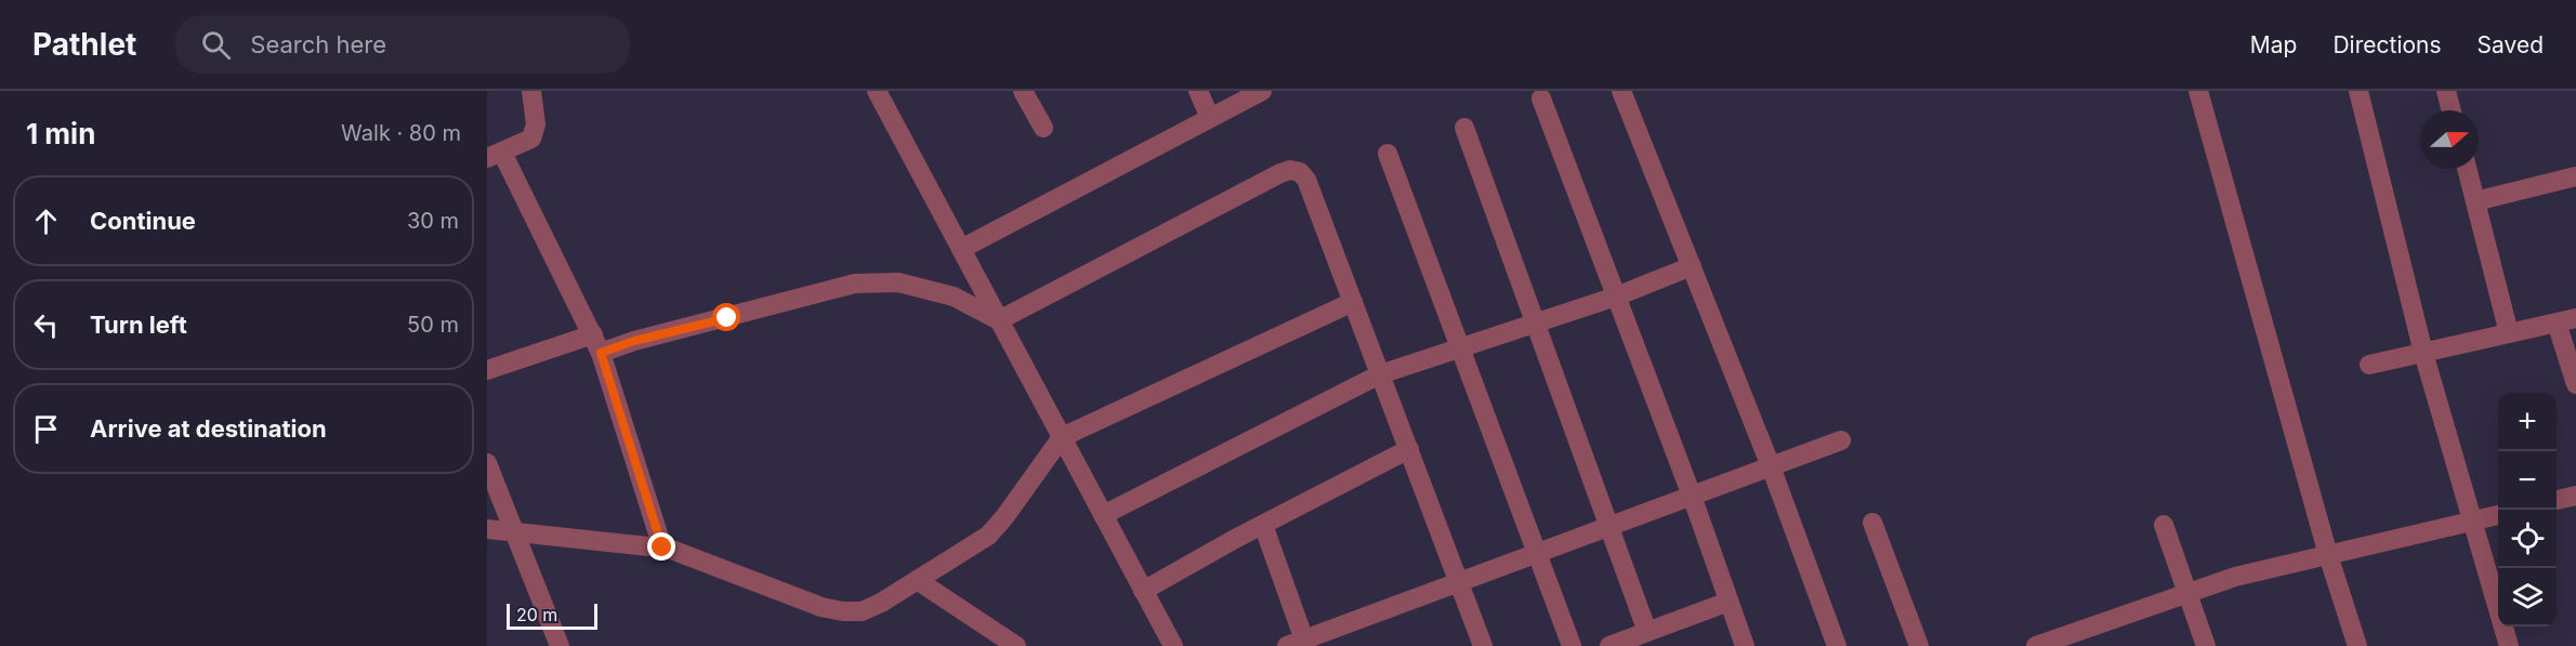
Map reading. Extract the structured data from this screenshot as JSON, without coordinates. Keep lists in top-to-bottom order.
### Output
{
  "scale_bar": "20 m",
  "north": "right",
  "page": {
    "header": "Pathlet",
    "search": "Search here",
    "nav": ["Map", "Directions", "Saved"],
    "heading": ["1 min", "Walk · 80 m"],
    "list": [
      ["Continue", "30 m"],
      ["Turn left", "50 m"],
      "Arrive at destination"
    ],
    "map_buttons": ["+", "−"],
    "scale": "20 m"
  }
}
